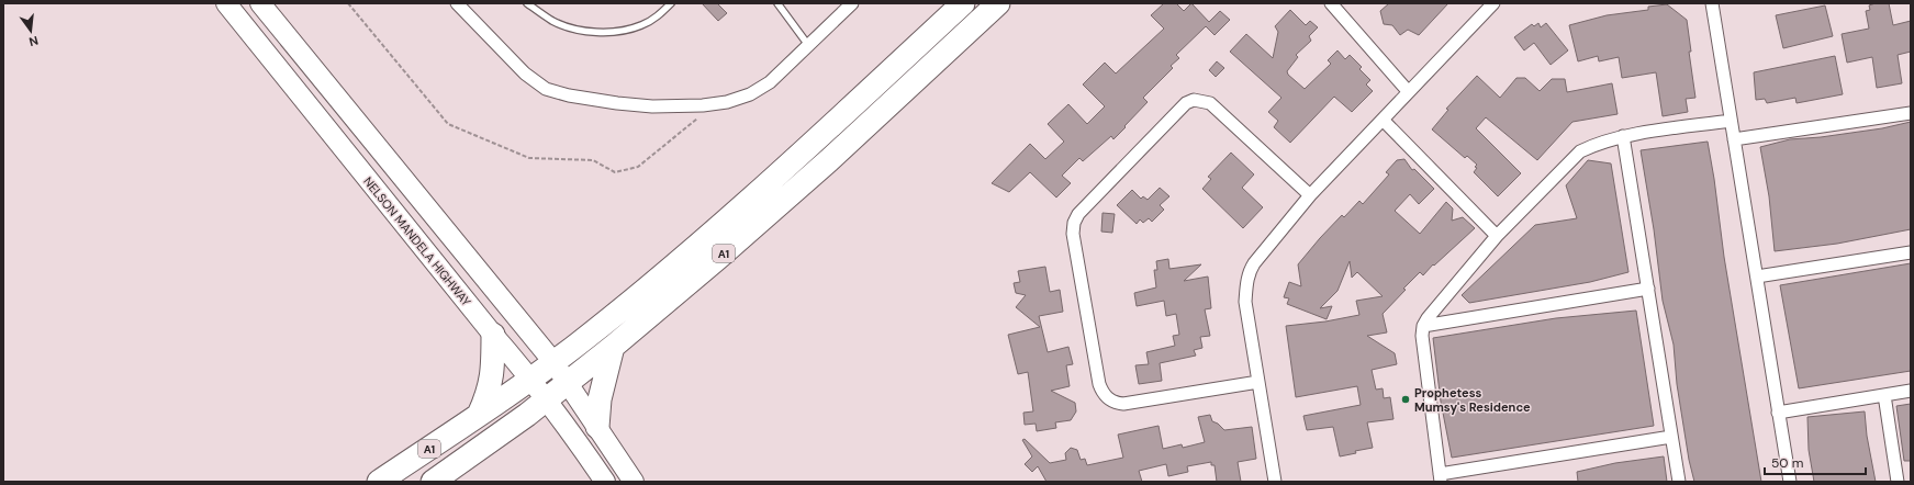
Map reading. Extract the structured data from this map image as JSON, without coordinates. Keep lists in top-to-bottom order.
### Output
{
  "streets": {
    "highway": ["A1"],
    "main road": ["NELSON MANDELA HIGHWAY"]
  },
  "crossings": [
    ["NELSON MANDELA HIGHWAY", "A1"]
  ],
  "places": ["Prophetess Mumsy's Residence"],
  "scale_bar": "50 m",
  "north": "bottom"
}
